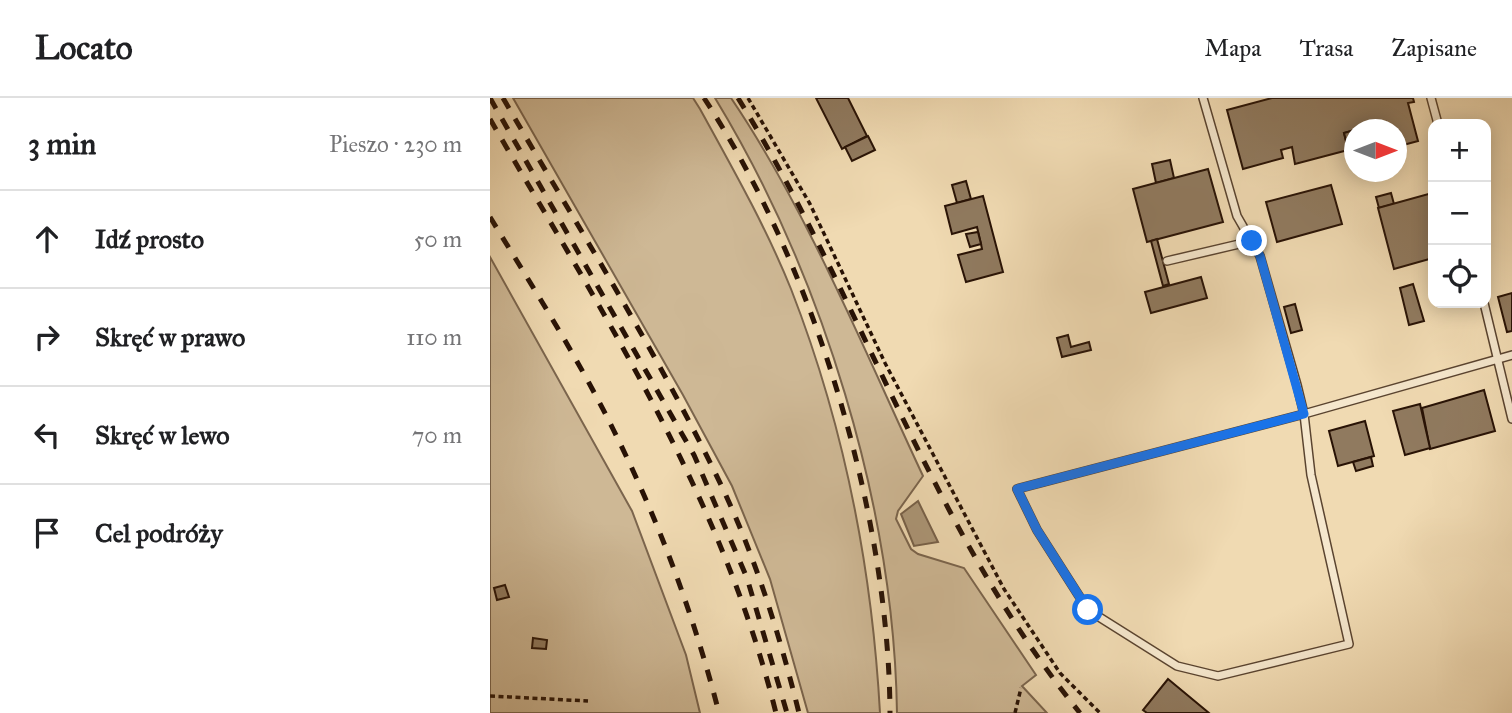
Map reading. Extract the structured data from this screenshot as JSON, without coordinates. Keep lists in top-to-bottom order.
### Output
{
  "north": "right",
  "page": {
    "header": "Locato",
    "nav": ["Mapa", "Trasa", "Zapisane"],
    "heading": ["3 min", "Pieszo · 230 m"],
    "map_buttons": ["+", "−"],
    "list": [
      ["Idź prosto", "50 m"],
      ["Skręć w prawo", "110 m"],
      ["Skręć w lewo", "70 m"],
      "Cel podróży"
    ]
  }
}
